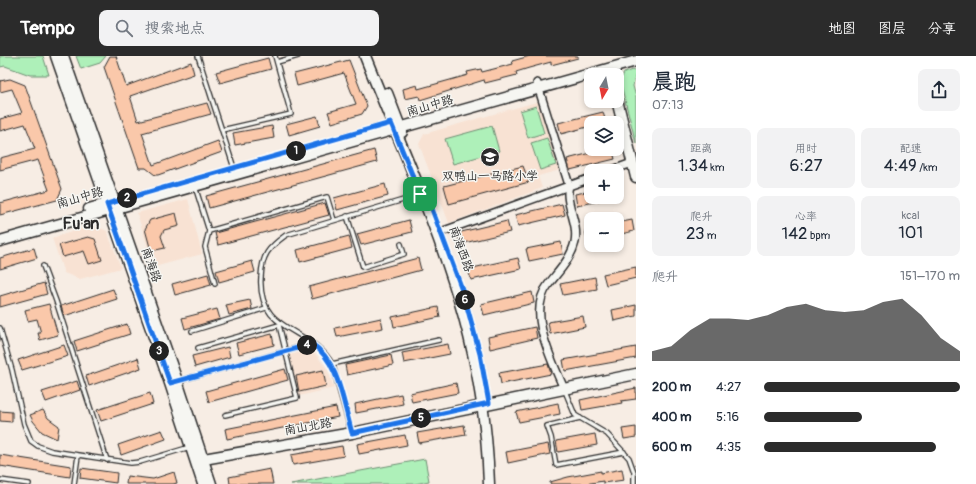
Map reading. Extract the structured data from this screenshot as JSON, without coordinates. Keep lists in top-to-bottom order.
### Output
{
  "streets": {
    "street": [
      "南山中路",
      "南海西路",
      "南海路",
      "南山北路"
    ]
  },
  "crossings": [
    ["南山中路", "南海西路"],
    ["南山中路", "南海路"],
    ["南海西路", "南山北路"],
    ["南海路", "南山北路"]
  ],
  "districts": ["Fu'an"],
  "places": {
    "school or university": ["双鸭山一马路小学"]
  },
  "north": "bottom",
  "page": {
    "header": "Tempo",
    "search": "搜索地点",
    "nav": ["地图", "图层", "分享"],
    "heading": ["晨跑", "07:13"],
    "map_buttons": ["+", "−"],
    "stats": [
      ["距离", "1.34 km"],
      ["用时", "6:27"],
      ["配速", "4:49 /km"],
      ["爬升", "23 m"],
      ["心率", "142 bpm"],
      ["kcal", "101"]
    ],
    "pins": [
      "1",
      "2",
      "6",
      "4",
      "3",
      "5"
    ],
    "chart": ["爬升", "151–170 m"],
    "list": [
      {
        "name": "200 m",
        "note": "4:27"
      },
      {
        "name": "400 m",
        "note": "5:16"
      },
      {
        "name": "600 m",
        "note": "4:35"
      }
    ]
  }
}
